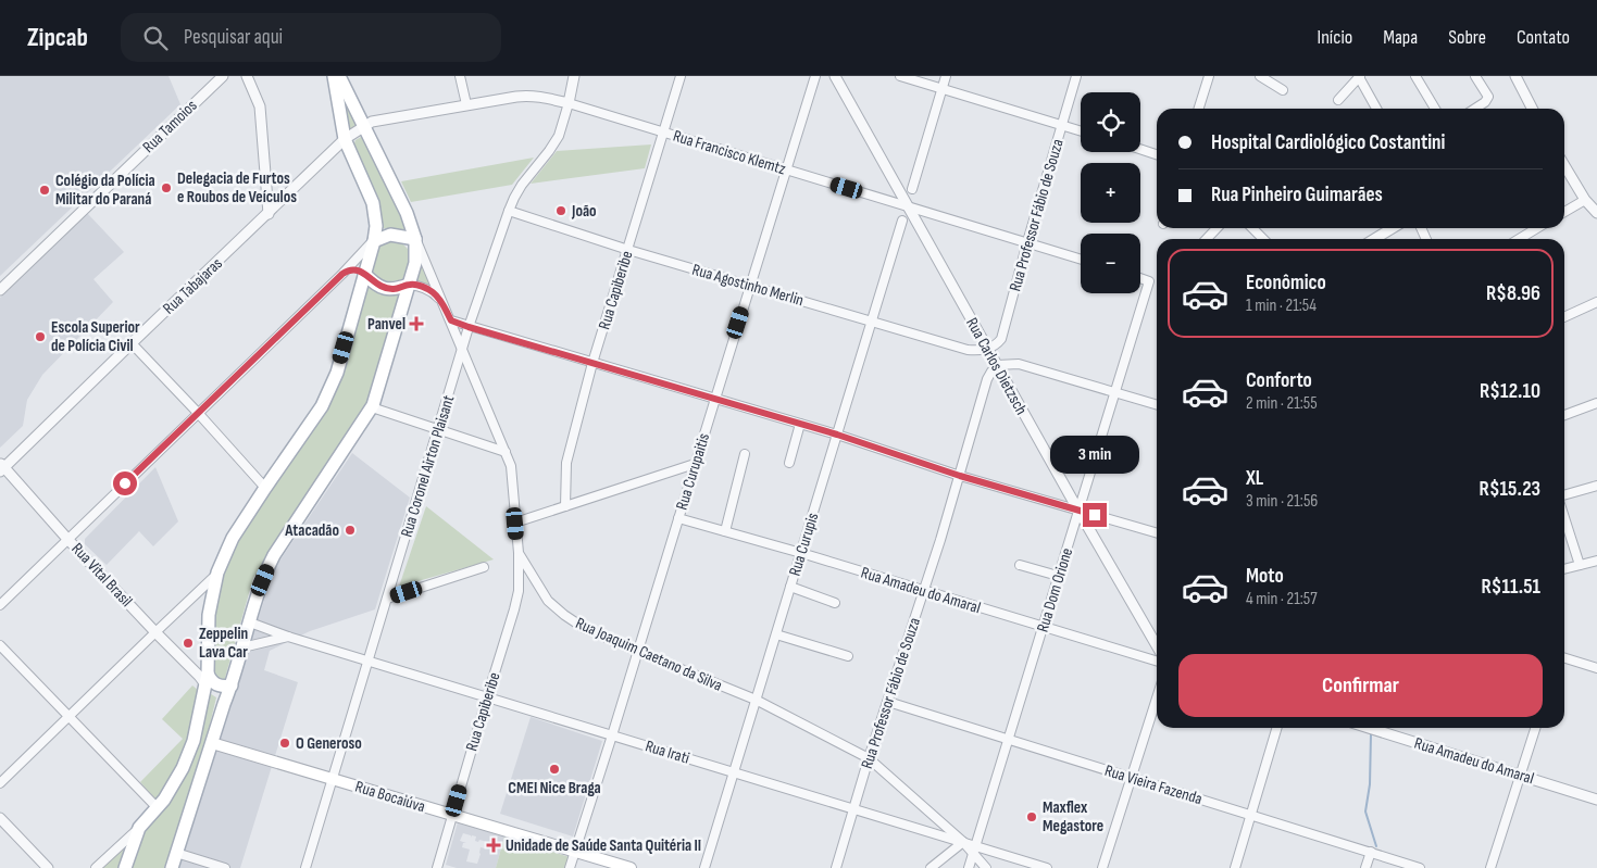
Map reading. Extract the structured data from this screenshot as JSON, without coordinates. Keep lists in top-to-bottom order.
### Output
{
  "streets": {
    "main road": ["Rua Bocaiúva"],
    "street": [
      "Rua Tamoios",
      "Rua Francisco Klemtz",
      "Rua Professor Fábio de Souza",
      "Rua Agostinho Merlin",
      "Rua Tabajaras",
      "Rua Capiberibe",
      "Rua Carlos Dietzsch",
      "Rua Coronel Airton Plaisant",
      "Rua Curupaitis",
      "Rua Curupis",
      "Rua Vital Brasil",
      "Rua Amadeu do Amaral",
      "Rua Dom Orione",
      "Rua Joaquim Caetano da Silva",
      "Rua Irati",
      "Rua Vieira Fazenda"
    ]
  },
  "crossings": [
    ["Rua Francisco Klemtz", "Rua Professor Fábio de Souza"],
    ["Rua Francisco Klemtz", "Rua Tabajaras"],
    ["Rua Francisco Klemtz", "Rua Capiberibe"],
    ["Rua Francisco Klemtz", "Rua Carlos Dietzsch"],
    ["Rua Francisco Klemtz", "Rua Coronel Airton Plaisant"],
    ["Rua Francisco Klemtz", "Rua Curupaitis"],
    ["Rua Professor Fábio de Souza", "Rua Agostinho Merlin"],
    ["Rua Professor Fábio de Souza", "Rua Carlos Dietzsch"],
    ["Rua Professor Fábio de Souza", "Rua Amadeu do Amaral"],
    ["Rua Professor Fábio de Souza", "Rua Joaquim Caetano da Silva"],
    ["Rua Professor Fábio de Souza", "Rua Irati"],
    ["Rua Professor Fábio de Souza", "Rua Vieira Fazenda"],
    ["Rua Agostinho Merlin", "Rua Capiberibe"],
    ["Rua Agostinho Merlin", "Rua Carlos Dietzsch"],
    ["Rua Agostinho Merlin", "Rua Coronel Airton Plaisant"],
    ["Rua Agostinho Merlin", "Rua Curupaitis"],
    ["Rua Agostinho Merlin", "Rua Curupis"],
    ["Rua Tabajaras", "Rua Vital Brasil"],
    ["Rua Capiberibe", "Rua Joaquim Caetano da Silva"],
    ["Rua Capiberibe", "Rua Irati"],
    ["Rua Capiberibe", "Rua Bocaiúva"],
    ["Rua Carlos Dietzsch", "Rua Dom Orione"],
    ["Rua Coronel Airton Plaisant", "Rua Joaquim Caetano da Silva"],
    ["Rua Coronel Airton Plaisant", "Rua Irati"],
    ["Rua Coronel Airton Plaisant", "Rua Bocaiúva"],
    ["Rua Curupaitis", "Rua Amadeu do Amaral"],
    ["Rua Curupaitis", "Rua Joaquim Caetano da Silva"],
    ["Rua Curupaitis", "Rua Irati"],
    ["Rua Curupaitis", "Rua Bocaiúva"],
    ["Rua Curupis", "Rua Amadeu do Amaral"],
    ["Rua Curupis", "Rua Joaquim Caetano da Silva"],
    ["Rua Curupis", "Rua Irati"],
    ["Rua Amadeu do Amaral", "Rua Dom Orione"],
    ["Rua Dom Orione", "Rua Irati"],
    ["Rua Dom Orione", "Rua Vieira Fazenda"],
    ["Rua Joaquim Caetano da Silva", "Rua Irati"]
  ],
  "places": {
    "other": [
      "Delegacia de Furtos e Roubos de Veículos",
      "Colégio da Polícia Militar do Paraná",
      "João",
      "Escola Superior de Polícia Civil",
      "Atacadão",
      "Zeppelin Lava Car",
      "O Generoso",
      "CMEI Nice Braga",
      "Maxflex Megastore"
    ],
    "health": ["Panvel", "Unidade de Saúde Santa Quitéria II"]
  },
  "page": {
    "header": "Zipcab",
    "search": "Pesquisar aqui",
    "nav": [
      "Início",
      "Mapa",
      "Sobre",
      "Contato"
    ],
    "map_buttons": ["+", "−"],
    "banner": ["Hospital Cardiológico Costantini", "Rua Pinheiro Guimarães"],
    "list": [
      {
        "name": "Econômico",
        "note": "1 min · 21:54",
        "value": "R$8.96"
      },
      {
        "name": "Conforto",
        "note": "2 min · 21:55",
        "value": "R$12.10"
      },
      {
        "name": "XL",
        "note": "3 min · 21:56",
        "value": "R$15.23"
      },
      {
        "name": "Moto",
        "note": "4 min · 21:57",
        "value": "R$11.51"
      }
    ],
    "bubble": "3 min",
    "buttons": "Confirmar"
  }
}
